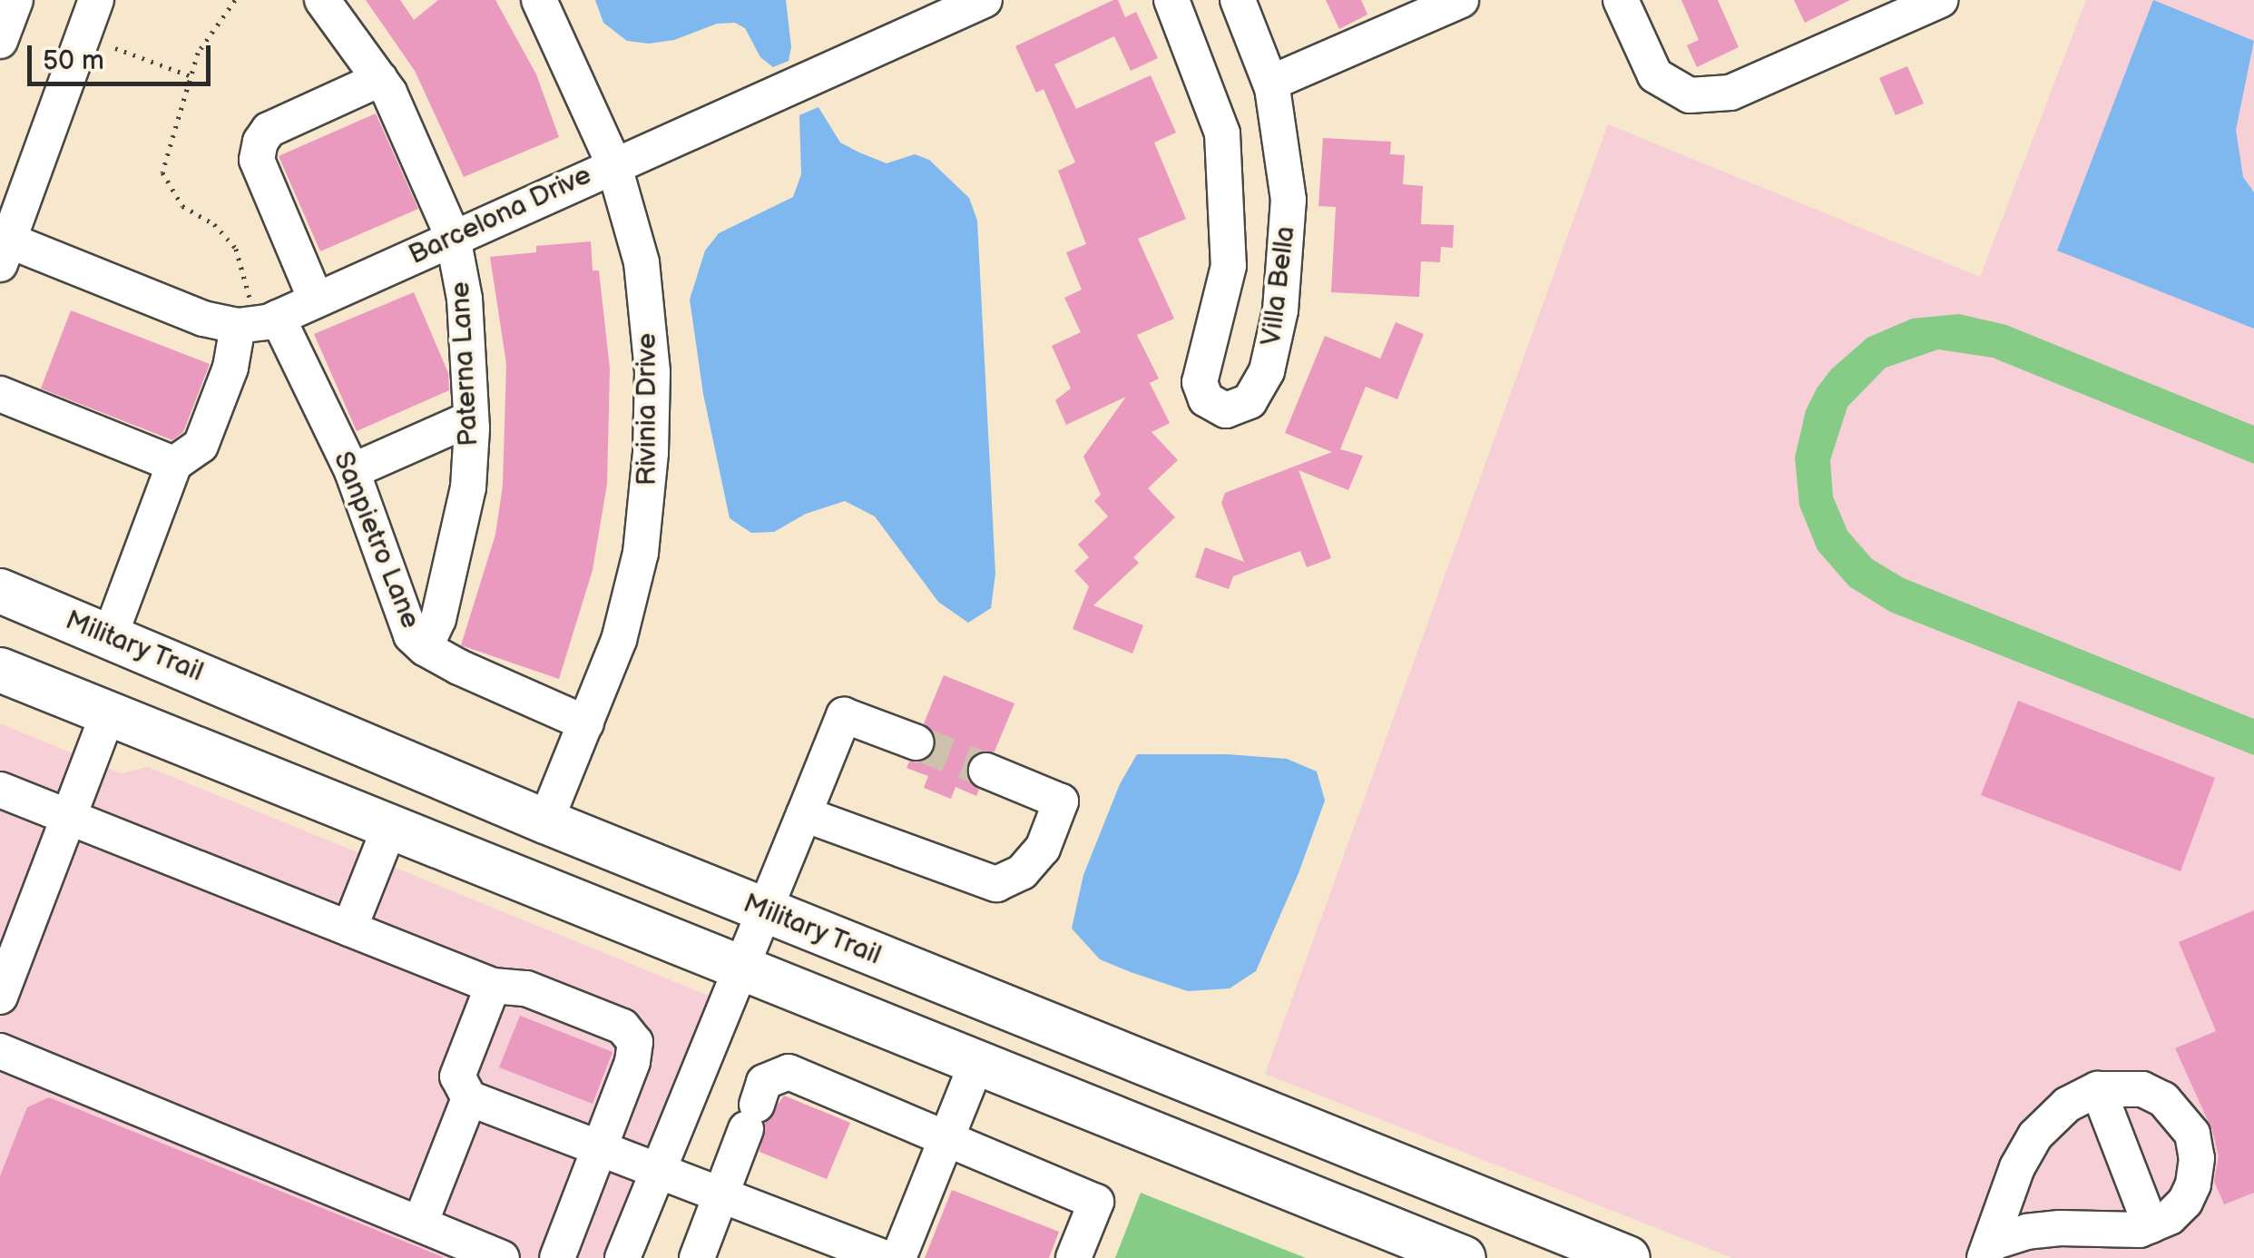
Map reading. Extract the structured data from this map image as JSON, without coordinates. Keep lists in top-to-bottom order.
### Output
{
  "streets": {
    "main road": ["Military Trail"],
    "street": [
      "Barcelona Drive",
      "Villa Bella",
      "Paterna Lane",
      "Rivinia Drive",
      "Sanpietro Lane"
    ]
  },
  "crossings": [
    ["Barcelona Drive", "Paterna Lane"],
    ["Barcelona Drive", "Rivinia Drive"],
    ["Barcelona Drive", "Sanpietro Lane"],
    ["Paterna Lane", "Sanpietro Lane"],
    ["Rivinia Drive", "Sanpietro Lane"],
    ["Rivinia Drive", "Military Trail"]
  ],
  "scale_bar": "50 m"
}
